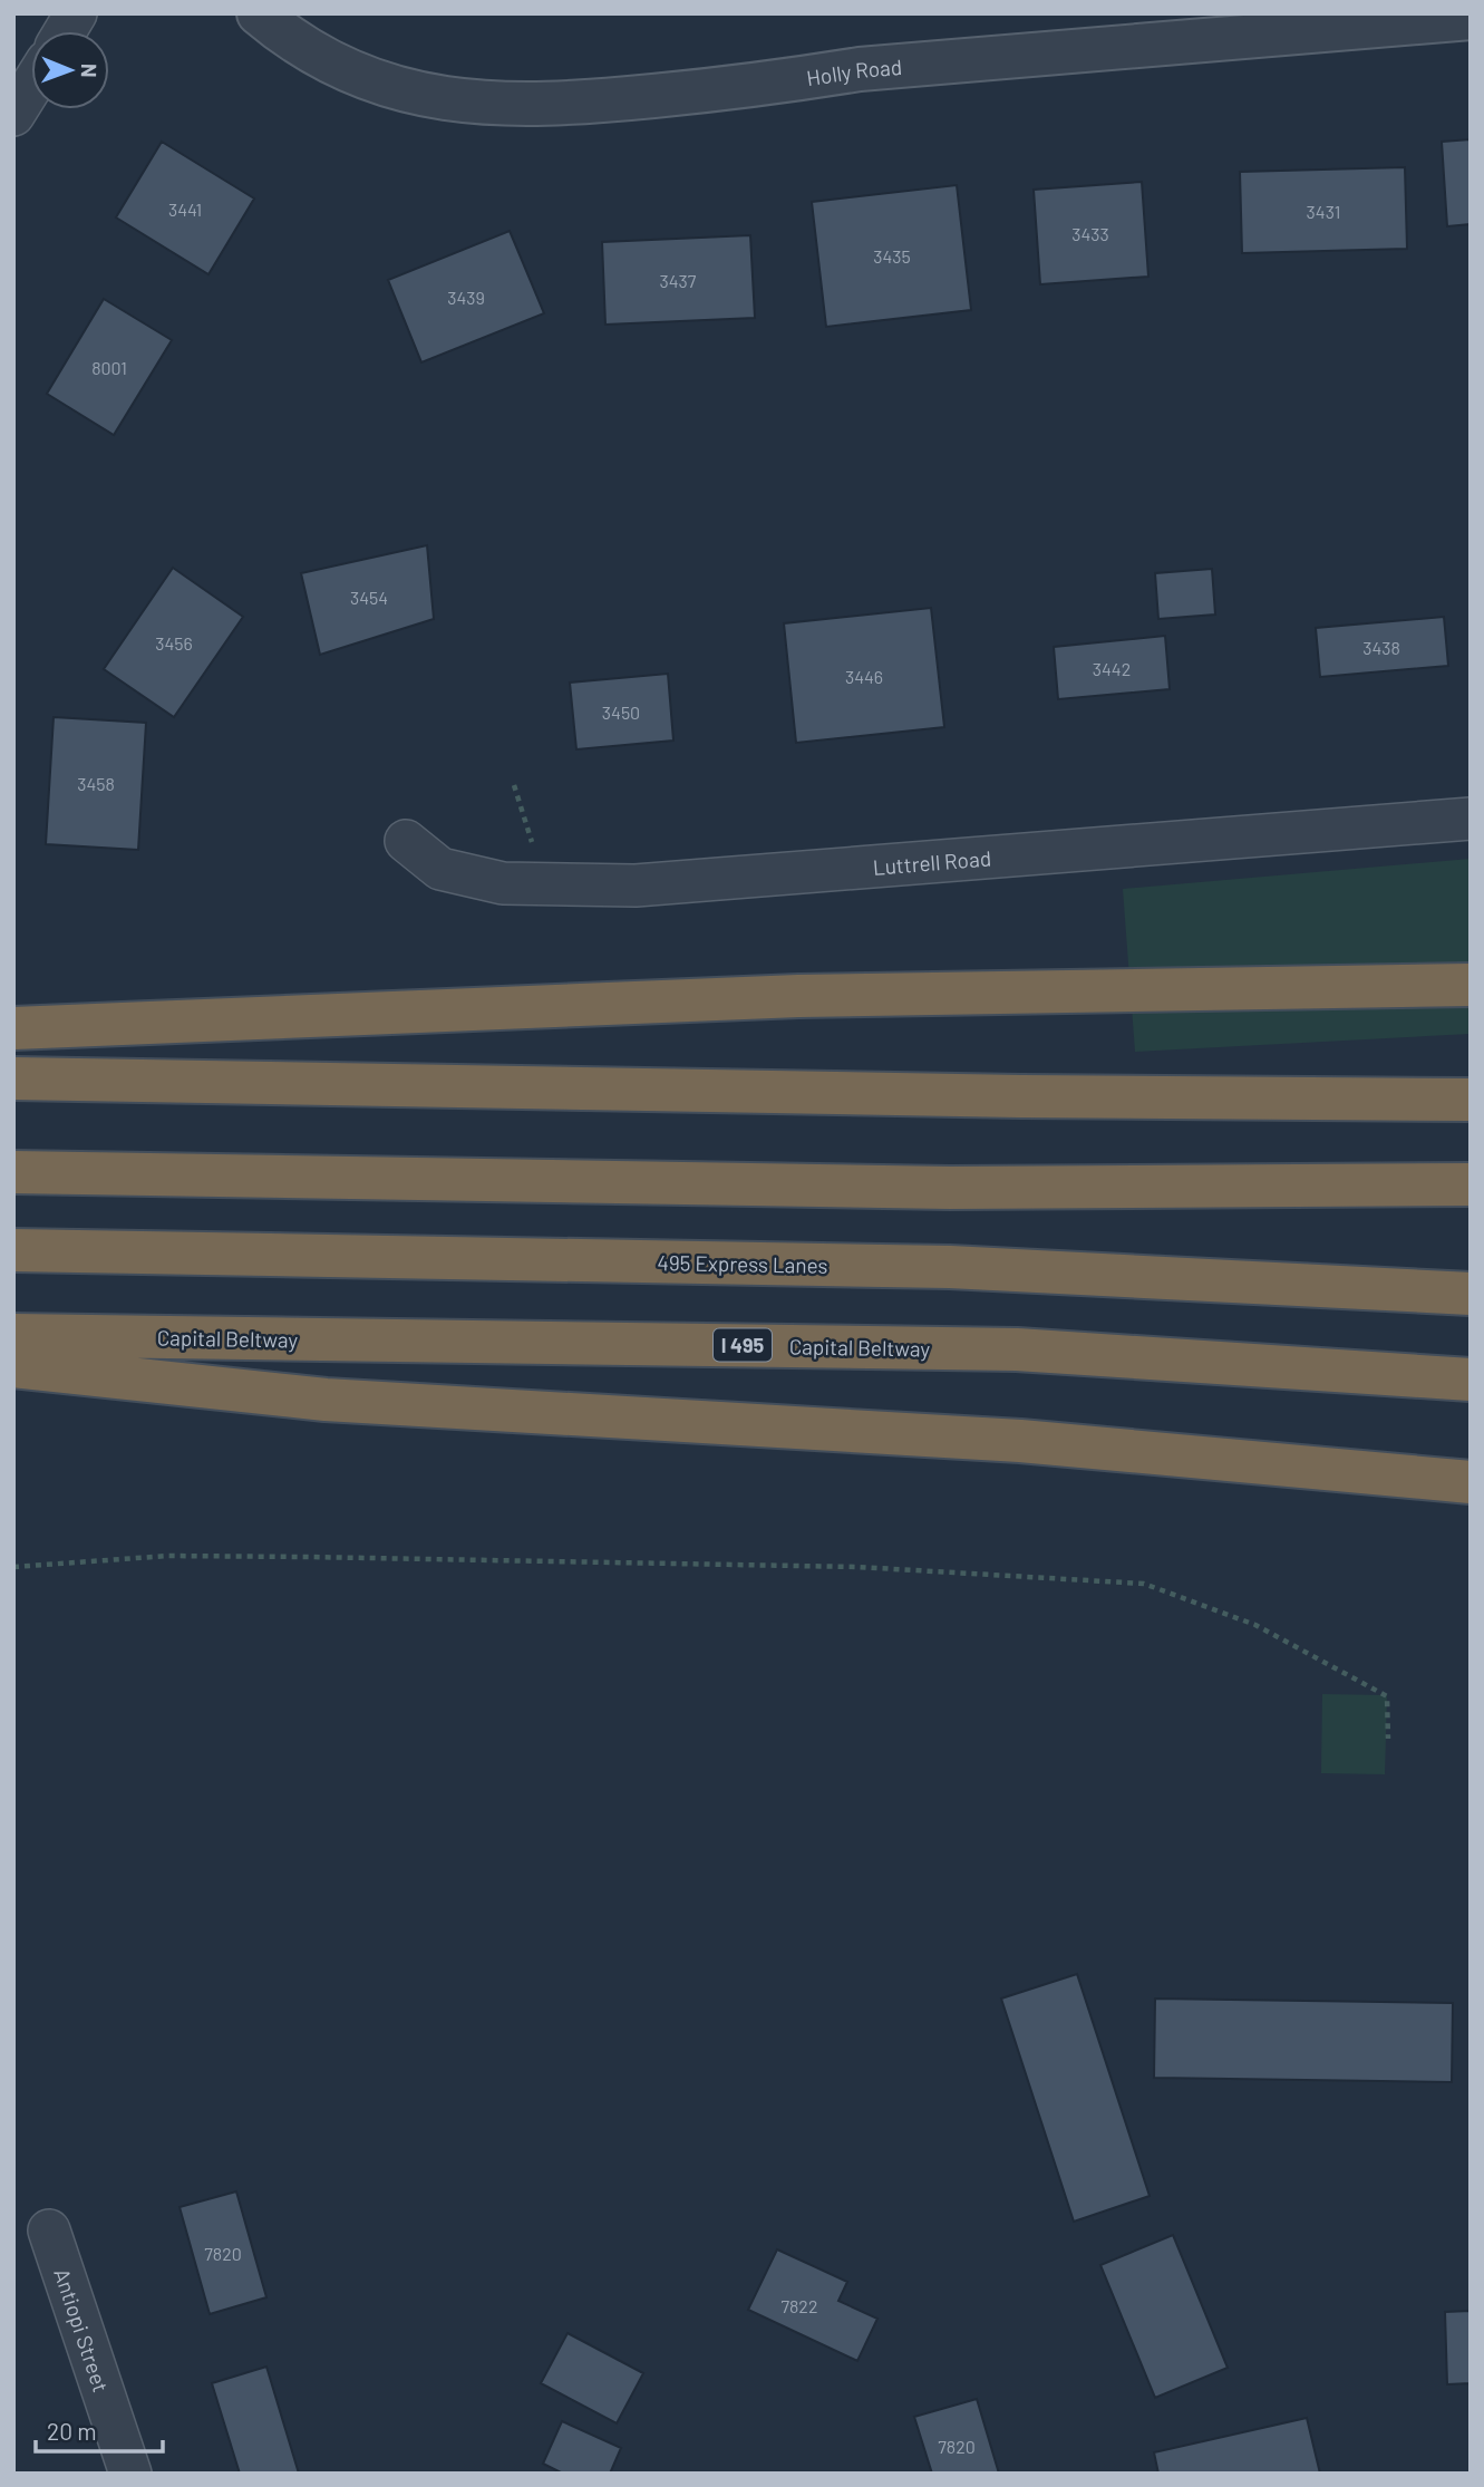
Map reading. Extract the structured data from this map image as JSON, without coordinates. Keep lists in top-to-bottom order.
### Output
{
  "streets": {
    "highway": ["495 Express Lanes", "Capital Beltway", "I 495"],
    "street": ["Holly Road", "Luttrell Road", "Antiopi Street"]
  },
  "house_numbers": [
    "3441",
    "3431",
    "3433",
    "3435",
    "3437",
    "3439",
    "8001",
    "3454",
    "3456",
    "3438",
    "3442",
    "3446",
    "3450",
    "3458",
    "7820",
    "7822",
    "7820"
  ],
  "scale_bar": "20 m",
  "north": "right"
}
